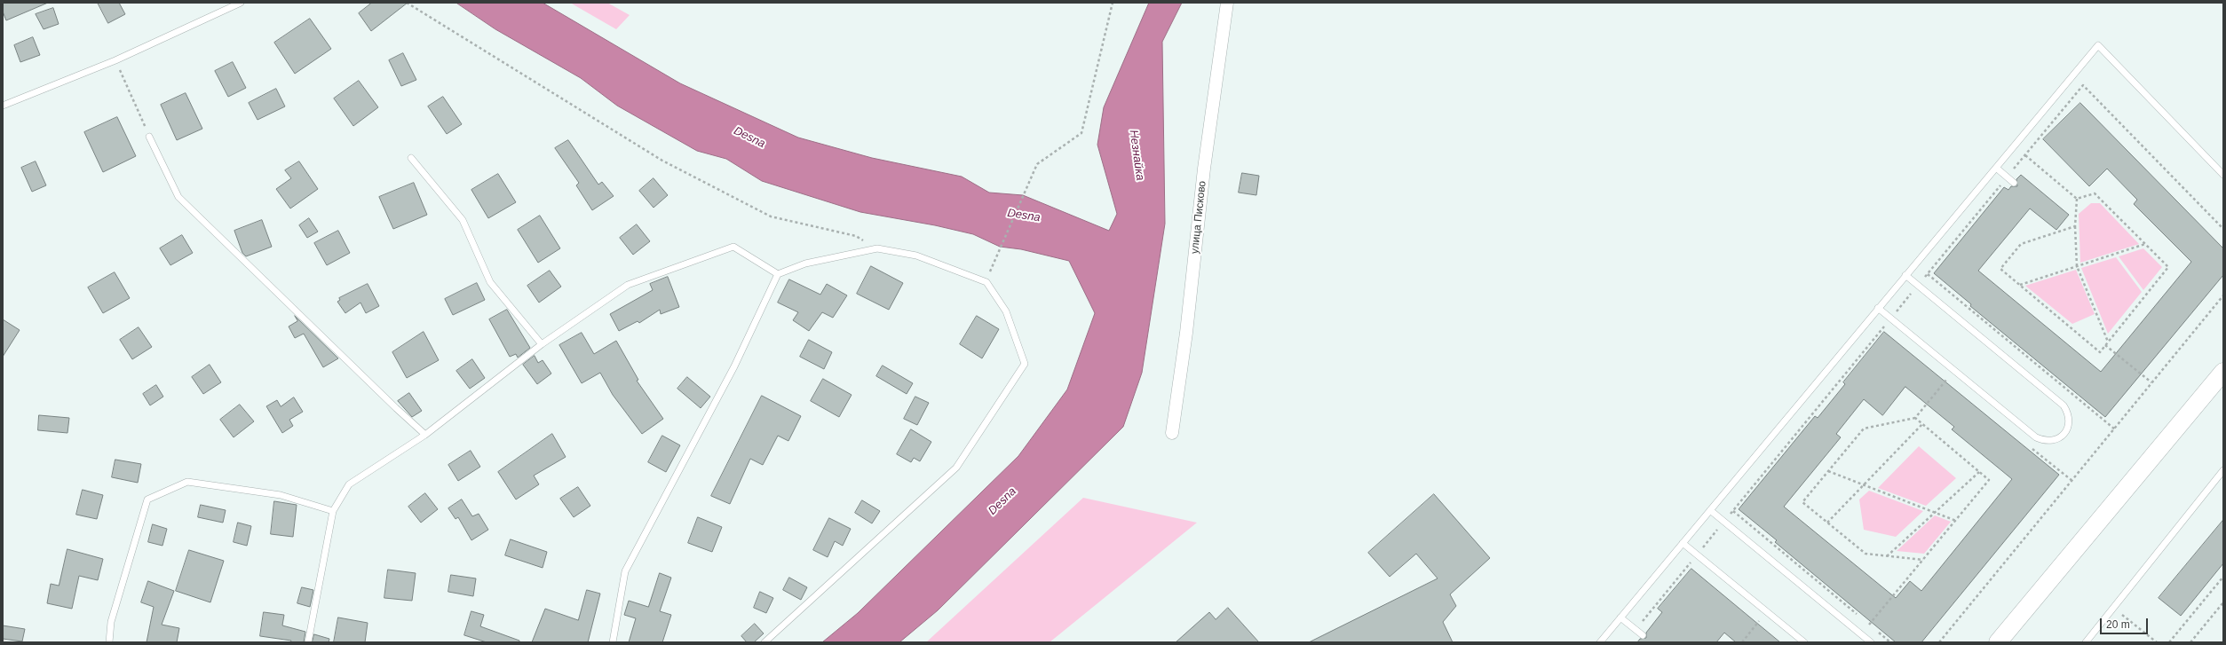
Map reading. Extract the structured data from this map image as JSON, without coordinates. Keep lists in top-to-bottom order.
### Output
{
  "streets": {
    "street": ["улица Писково"]
  },
  "water": ["Desna", "Незнайка"],
  "scale_bar": "20 m"
}
